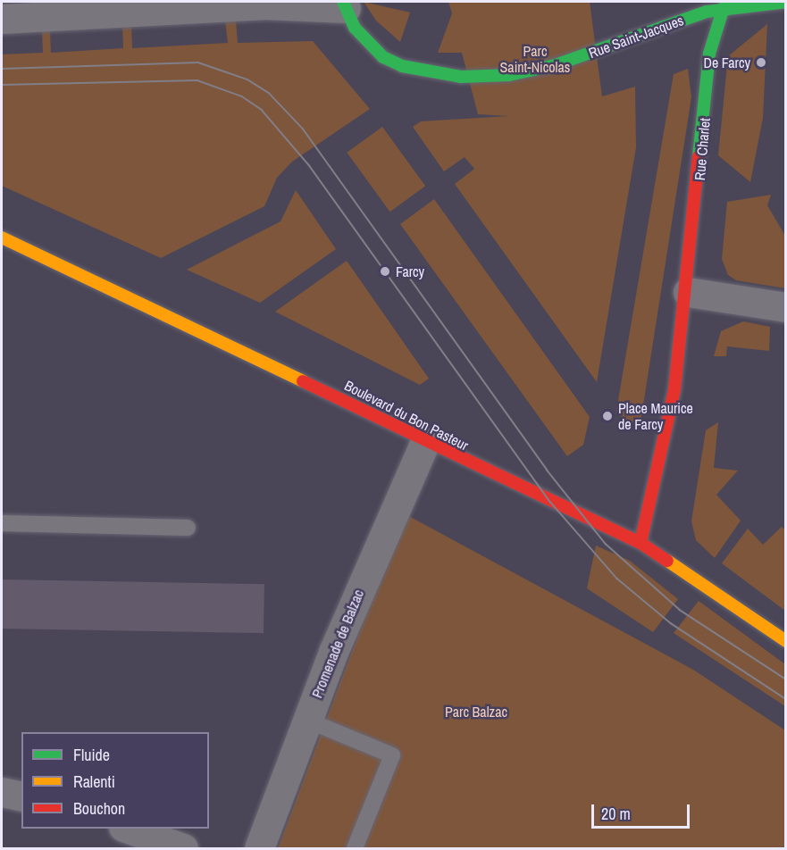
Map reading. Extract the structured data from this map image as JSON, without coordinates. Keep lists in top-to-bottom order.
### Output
{
  "streets": {
    "street": [
      "Rue Saint-Jacques",
      "Rue Charlet",
      "Boulevard du Bon Pasteur",
      "Promenade de Balzac"
    ]
  },
  "crossings": [
    ["Rue Saint-Jacques", "Rue Charlet"],
    ["Rue Charlet", "Boulevard du Bon Pasteur"],
    ["Boulevard du Bon Pasteur", "Promenade de Balzac"]
  ],
  "parks": ["Parc Saint-Nicolas", "Parc Balzac"],
  "places": ["De Farcy", "Farcy", "Place Maurice de Farcy"],
  "legend": ["Fluide", "Ralenti", "Bouchon"],
  "scale_bar": "20 m"
}
